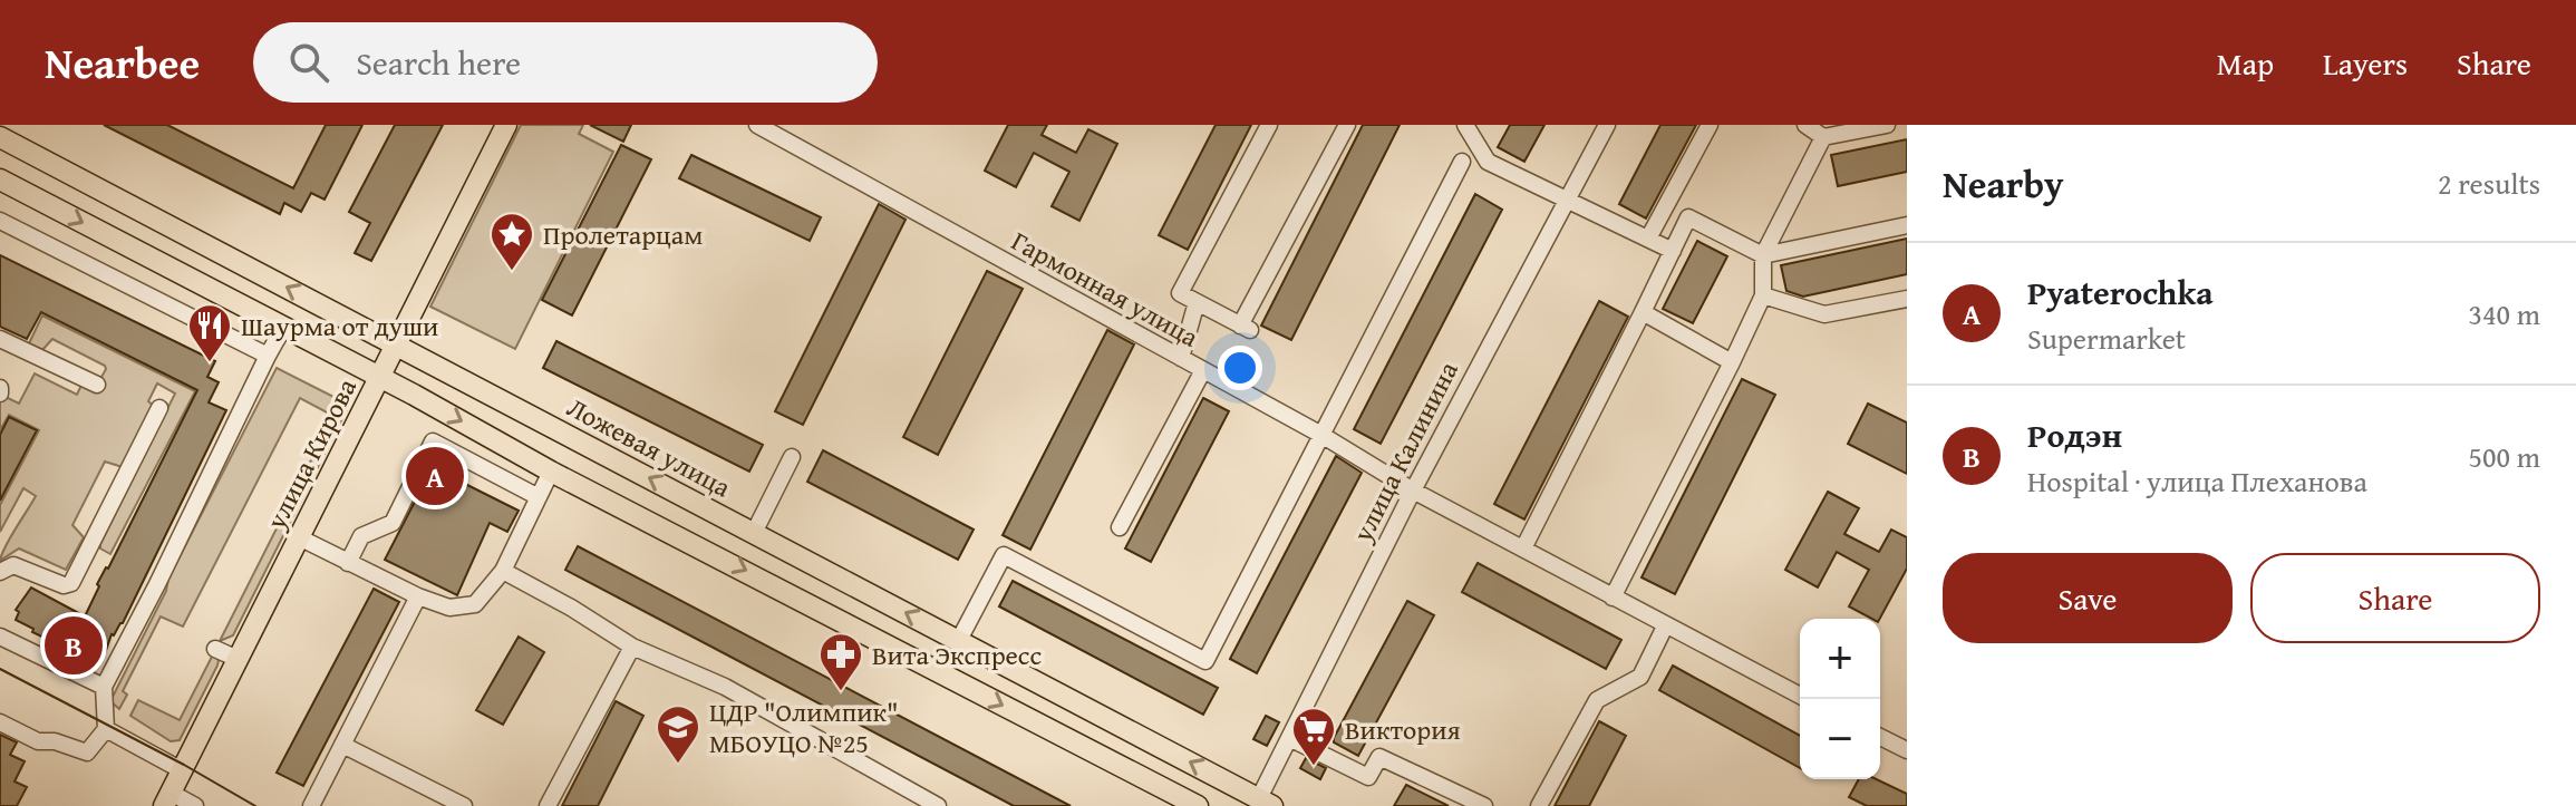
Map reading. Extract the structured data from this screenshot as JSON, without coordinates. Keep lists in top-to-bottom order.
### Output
{
  "streets": {
    "main road": ["Ложевая улица", "улица Кирова"],
    "street": ["Гармонная улица", "улица Калинина"]
  },
  "crossings": [
    ["Гармонная улица", "улица Калинина"],
    ["Ложевая улица", "улица Калинина"],
    ["Ложевая улица", "улица Кирова"]
  ],
  "places": {
    "place": ["Пролетарцам"],
    "restaurant": ["Шаурма от души"],
    "pharmacy": ["Вита Экспресс"],
    "school or university": ["ЦДР \"Олимпик\" МБОУЦО №25"],
    "supermarket": ["Виктория"]
  },
  "page": {
    "header": "Nearbee",
    "search": "Search here",
    "nav": ["Map", "Layers", "Share"],
    "heading": ["Nearby", "2 results"],
    "list": [
      {
        "mark": "A",
        "name": "Pyaterochka",
        "note": "Supermarket",
        "value": "340 m"
      },
      {
        "mark": "B",
        "name": "Родэн",
        "note": "Hospital · улица Плеханова",
        "value": "500 m"
      }
    ],
    "pins": ["A", "B"],
    "buttons": ["Save", "Share"],
    "map_buttons": ["+", "−"]
  }
}
